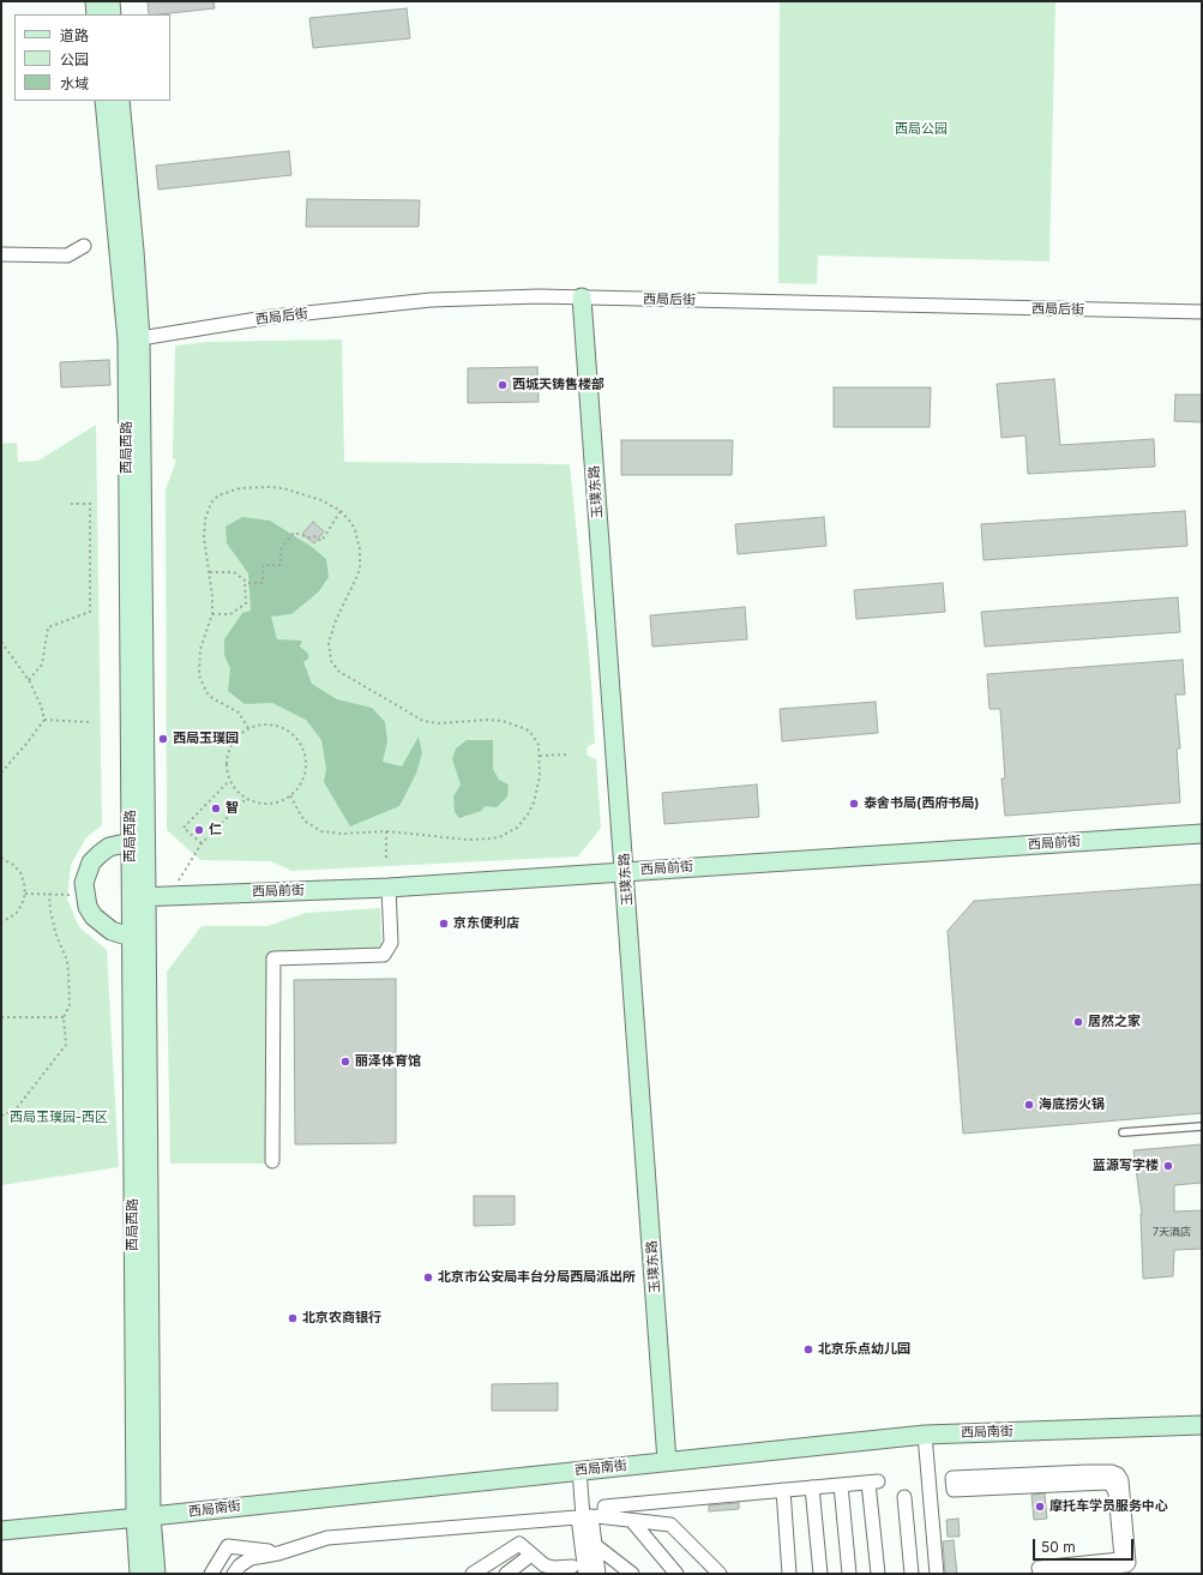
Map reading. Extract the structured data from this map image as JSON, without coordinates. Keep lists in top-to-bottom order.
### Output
{
  "streets": {
    "street": [
      "西局后街",
      "西局西路",
      "玉璞东路",
      "西局前街",
      "西局南街"
    ]
  },
  "crossings": [
    ["西局后街", "西局西路"],
    ["西局后街", "玉璞东路"],
    ["西局西路", "西局前街"],
    ["西局西路", "西局南街"],
    ["玉璞东路", "西局前街"],
    ["玉璞东路", "西局南街"]
  ],
  "parks": ["西局公园", "西局玉璞园-西区"],
  "places": [
    "西城天铸售楼部",
    "西局玉璞园",
    "泰舍书局(西府书局)",
    "智",
    "仁",
    "京东便利店",
    "居然之家",
    "丽泽体育馆",
    "海底捞火锅",
    "蓝源写字楼",
    "北京市公安局丰台分局西局派出所",
    "北京农商银行",
    "北京乐点幼儿园",
    "摩托车学员服务中心"
  ],
  "house_numbers": ["7天酒店"],
  "legend": ["道路", "公园", "水域"],
  "scale_bar": "50 m"
}
